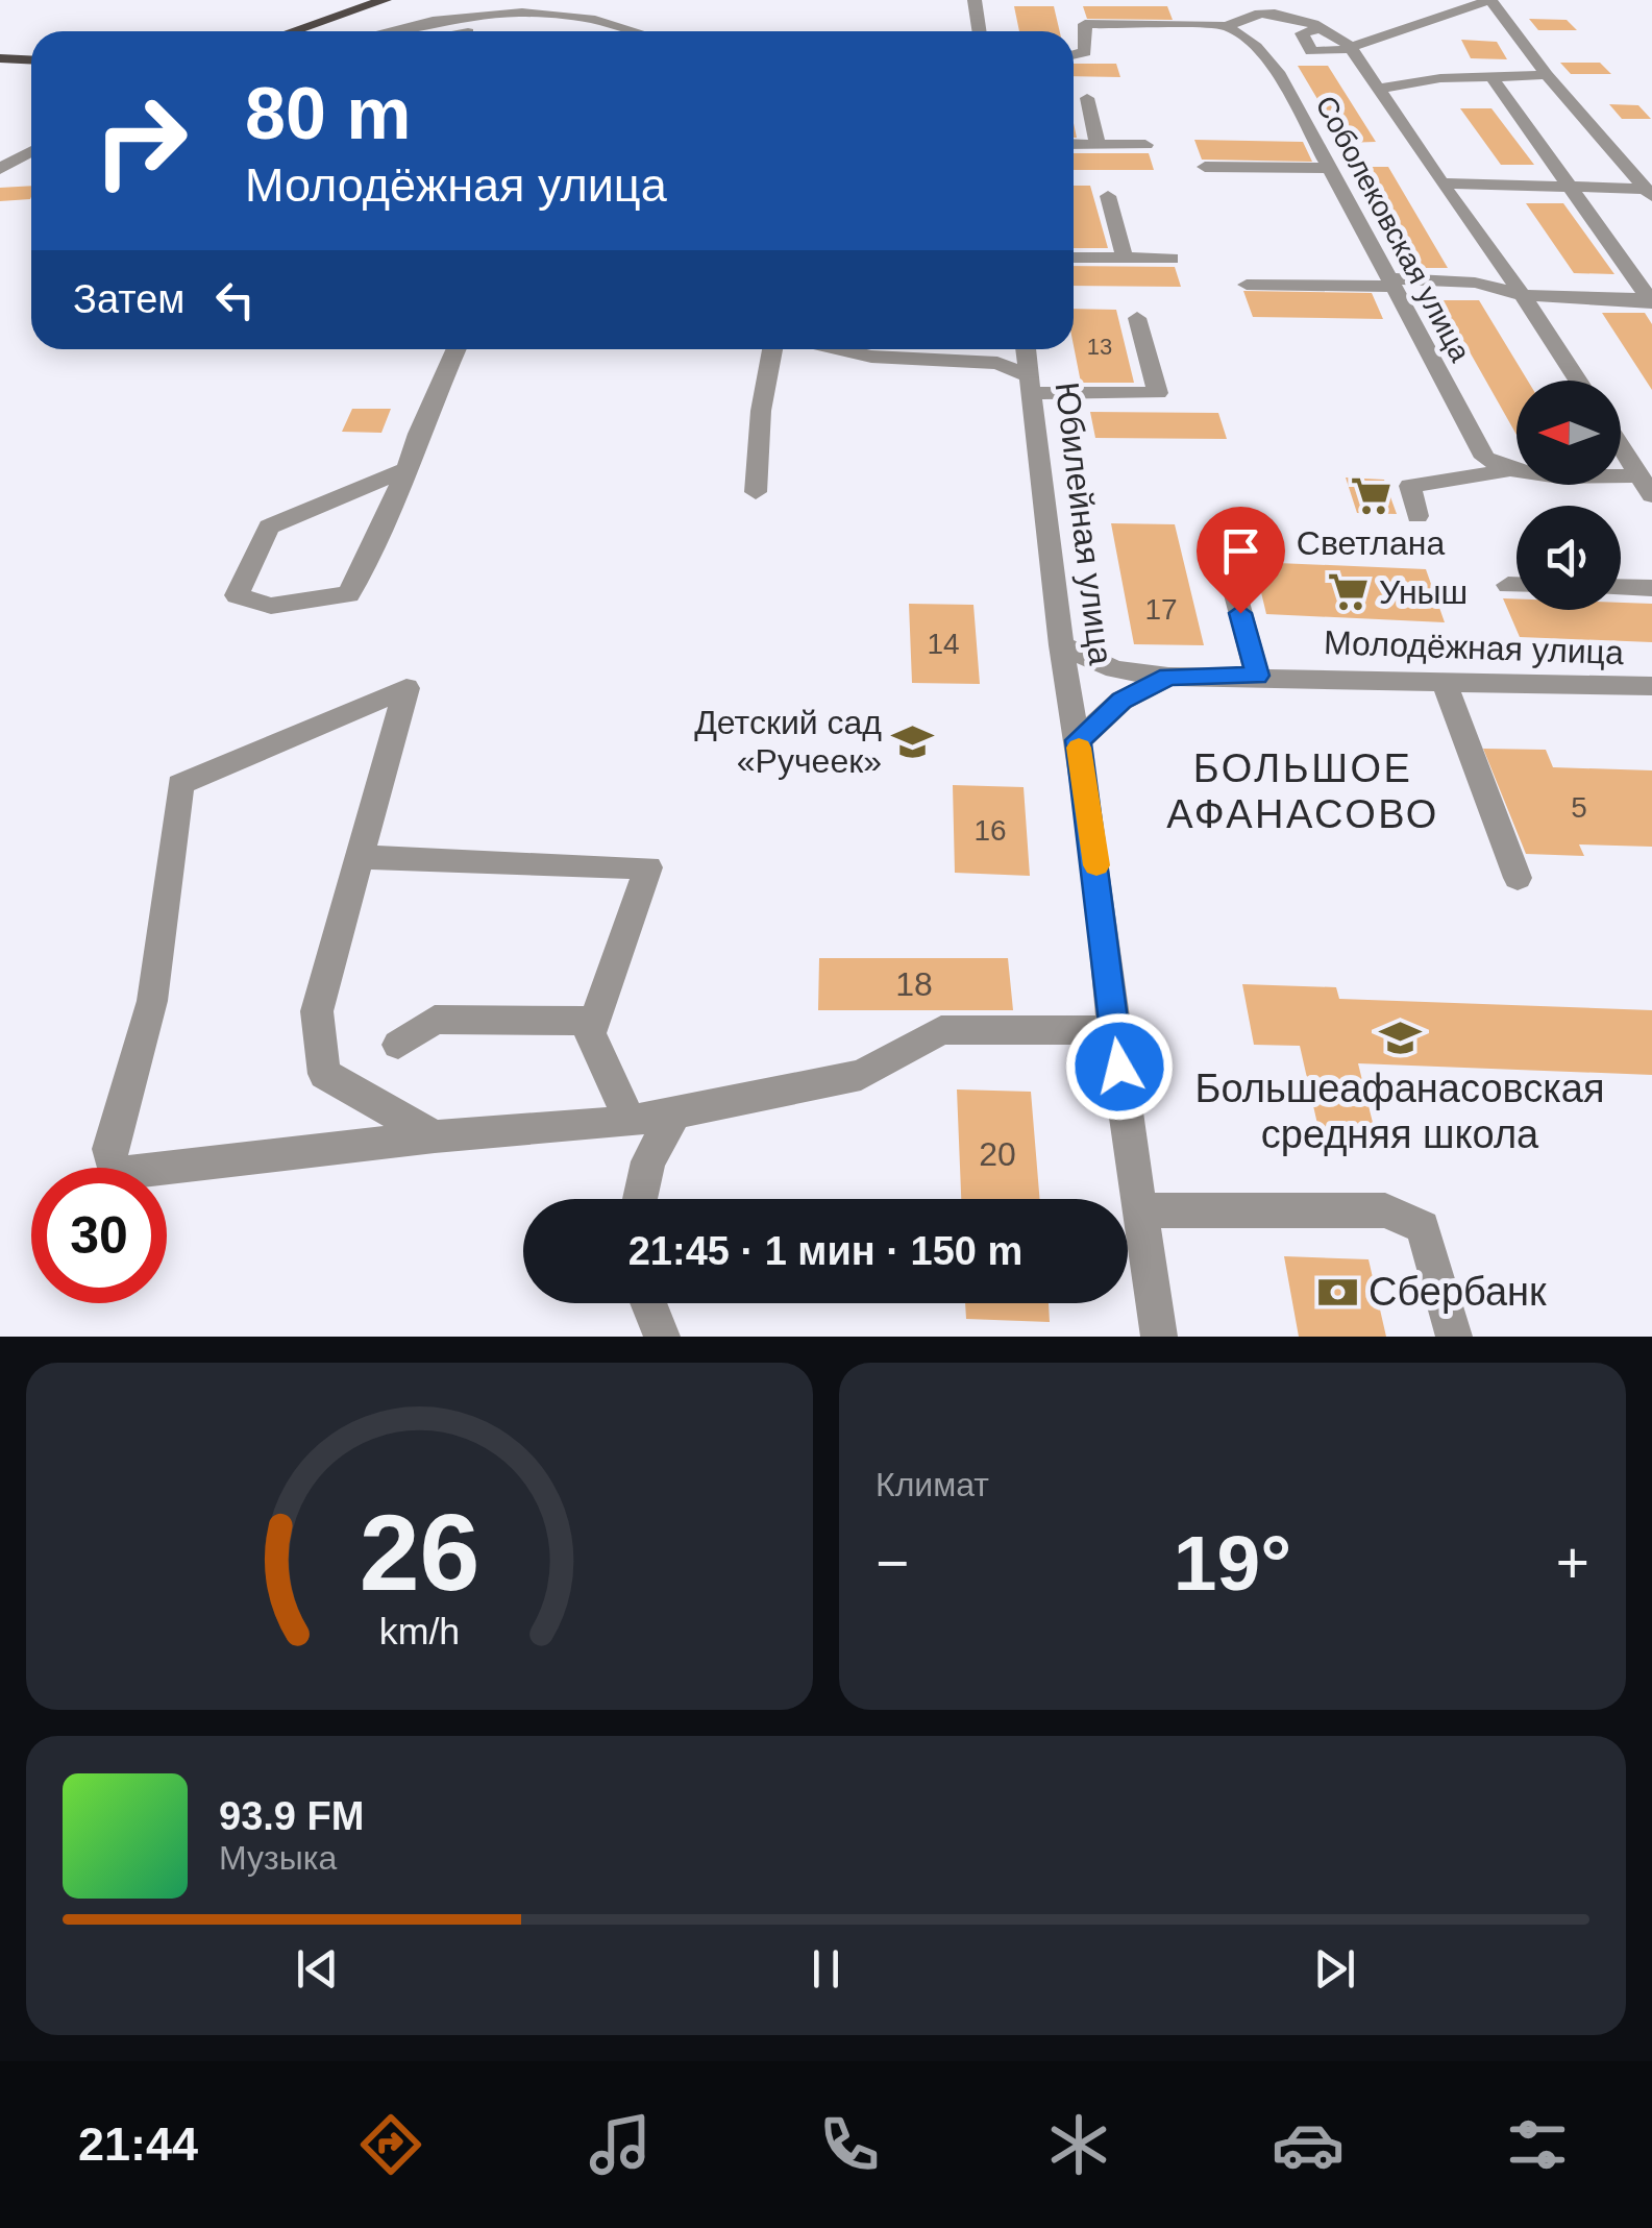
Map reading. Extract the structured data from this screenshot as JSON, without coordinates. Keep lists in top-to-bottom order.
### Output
{
  "streets": {
    "street": ["Соболековская улица", "Юбилейная улица", "Молодёжная улица"]
  },
  "crossings": [
    ["Юбилейная улица", "Молодёжная улица"]
  ],
  "districts": ["БОЛЬШОЕ АФАНАСОВО"],
  "places": {
    "supermarket": ["Светлана", "Уныш"],
    "school or university": ["Детский сад «Ручеек»", "Большеафанасовская средняя школа"],
    "bank": ["Сбербанк"]
  },
  "house_numbers": [
    "13",
    "17",
    "14",
    "5",
    "16",
    "18",
    "20"
  ],
  "north": "left",
  "page": {
    "turn": ["80 m", "Молодёжная улица"],
    "then": "Затем",
    "limit": "30",
    "trip": "21:45 · 1 мин · 150 m",
    "tile": "Климат",
    "heat": ["−", "19°", "+"],
    "song": ["93.9 FM", "Музыка"],
    "tabs": "21:44",
    "gauge": ["26", "km/h"]
  }
}
